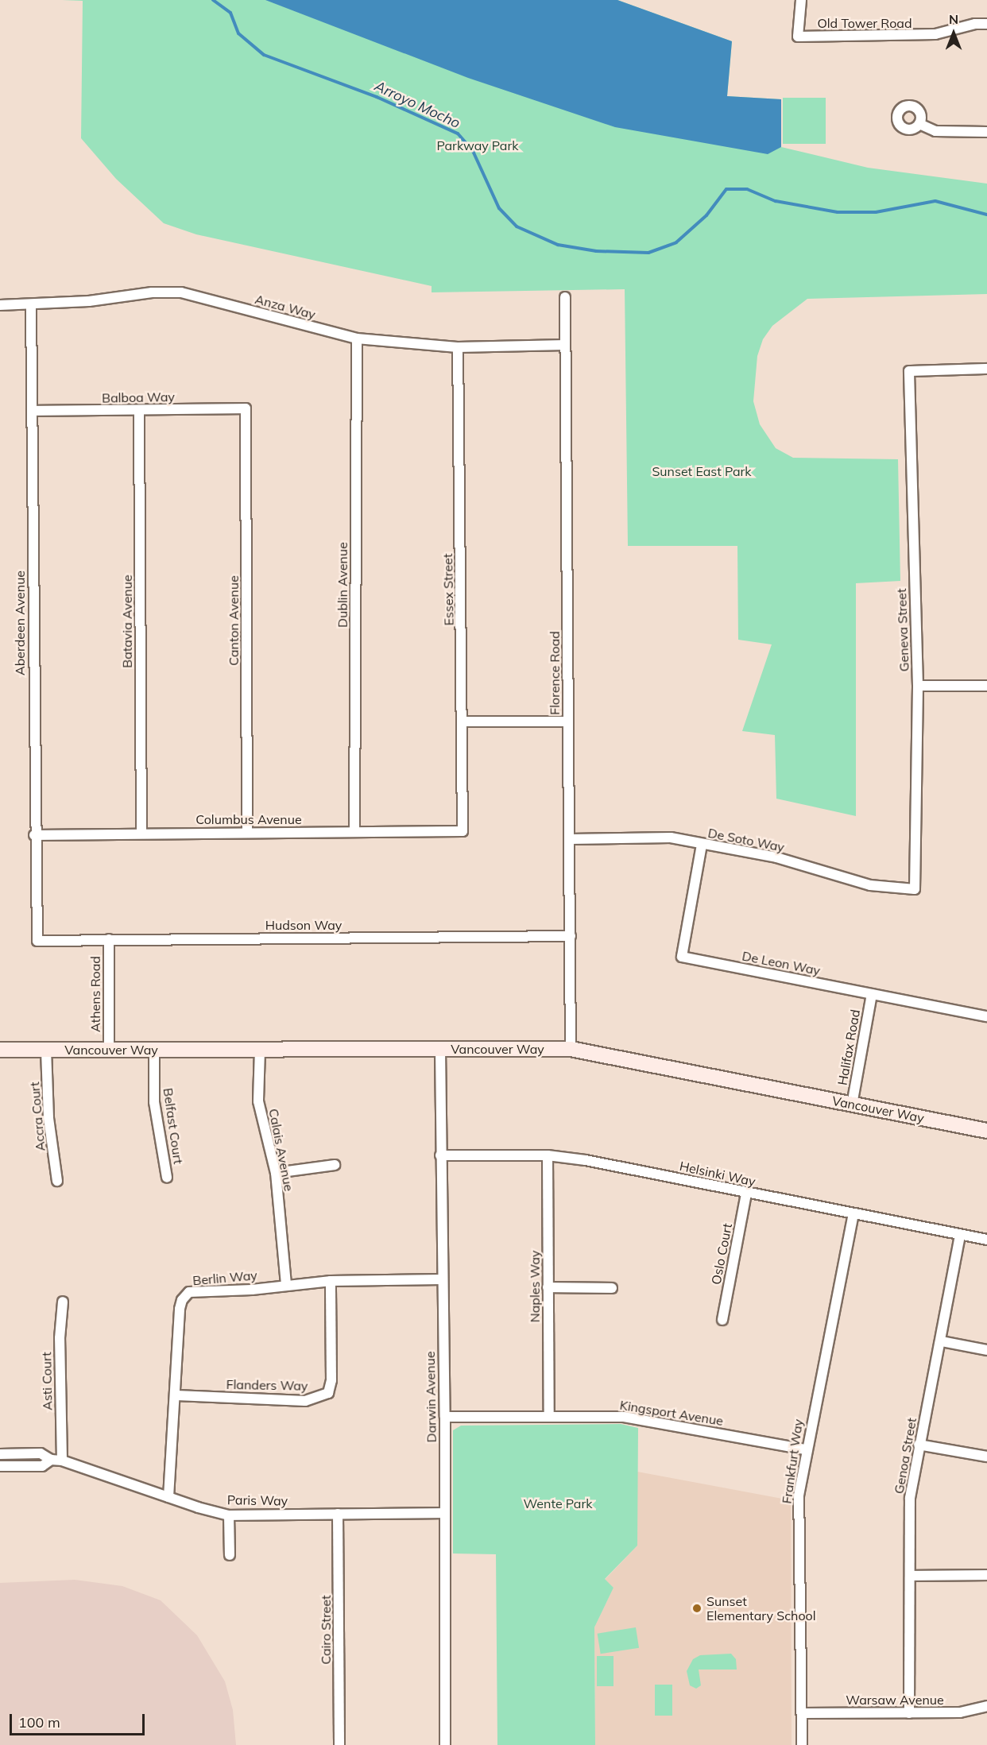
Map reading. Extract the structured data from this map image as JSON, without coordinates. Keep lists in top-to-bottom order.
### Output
{
  "streets": {
    "street": [
      "Old Tower Road",
      "Anza Way",
      "Balboa Way",
      "Dublin Avenue",
      "Essex Street",
      "Canton Avenue",
      "Batavia Avenue",
      "Aberdeen Avenue",
      "Geneva Street",
      "Florence Road",
      "Columbus Avenue",
      "De Soto Way",
      "Hudson Way",
      "De Leon Way",
      "Athens Road",
      "Halifax Road",
      "Vancouver Way",
      "Accra Court",
      "Belfast Court",
      "Calais Avenue",
      "Helsinki Way",
      "Oslo Court",
      "Berlin Way",
      "Naples Way",
      "Asti Court",
      "Flanders Way",
      "Darwin Avenue",
      "Kingsport Avenue",
      "Genoa Street",
      "Frankfurt Way",
      "Paris Way",
      "Cairo Street",
      "Warsaw Avenue"
    ]
  },
  "crossings": [
    ["Anza Way", "Dublin Avenue"],
    ["Anza Way", "Essex Street"],
    ["Anza Way", "Aberdeen Avenue"],
    ["Anza Way", "Florence Road"],
    ["Balboa Way", "Canton Avenue"],
    ["Balboa Way", "Batavia Avenue"],
    ["Balboa Way", "Aberdeen Avenue"],
    ["Dublin Avenue", "Columbus Avenue"],
    ["Essex Street", "Columbus Avenue"],
    ["Canton Avenue", "Columbus Avenue"],
    ["Batavia Avenue", "Columbus Avenue"],
    ["Aberdeen Avenue", "Columbus Avenue"],
    ["Aberdeen Avenue", "Hudson Way"],
    ["Geneva Street", "De Soto Way"],
    ["Florence Road", "De Soto Way"],
    ["Florence Road", "Hudson Way"],
    ["Florence Road", "Vancouver Way"],
    ["De Soto Way", "De Leon Way"],
    ["Hudson Way", "Athens Road"],
    ["De Leon Way", "Halifax Road"],
    ["Athens Road", "Vancouver Way"],
    ["Halifax Road", "Vancouver Way"],
    ["Vancouver Way", "Accra Court"],
    ["Vancouver Way", "Belfast Court"],
    ["Vancouver Way", "Calais Avenue"],
    ["Vancouver Way", "Darwin Avenue"],
    ["Calais Avenue", "Berlin Way"],
    ["Helsinki Way", "Oslo Court"],
    ["Helsinki Way", "Naples Way"],
    ["Helsinki Way", "Darwin Avenue"],
    ["Helsinki Way", "Genoa Street"],
    ["Helsinki Way", "Frankfurt Way"],
    ["Berlin Way", "Flanders Way"],
    ["Berlin Way", "Darwin Avenue"],
    ["Berlin Way", "Paris Way"],
    ["Naples Way", "Kingsport Avenue"],
    ["Asti Court", "Paris Way"],
    ["Darwin Avenue", "Kingsport Avenue"],
    ["Darwin Avenue", "Paris Way"],
    ["Kingsport Avenue", "Frankfurt Way"],
    ["Genoa Street", "Warsaw Avenue"],
    ["Frankfurt Way", "Warsaw Avenue"],
    ["Paris Way", "Cairo Street"]
  ],
  "water": ["Arroyo Mocho"],
  "parks": ["Parkway Park", "Sunset East Park", "Wente Park"],
  "places": ["Sunset Elementary School"],
  "scale_bar": "100 m",
  "north": "top"
}
